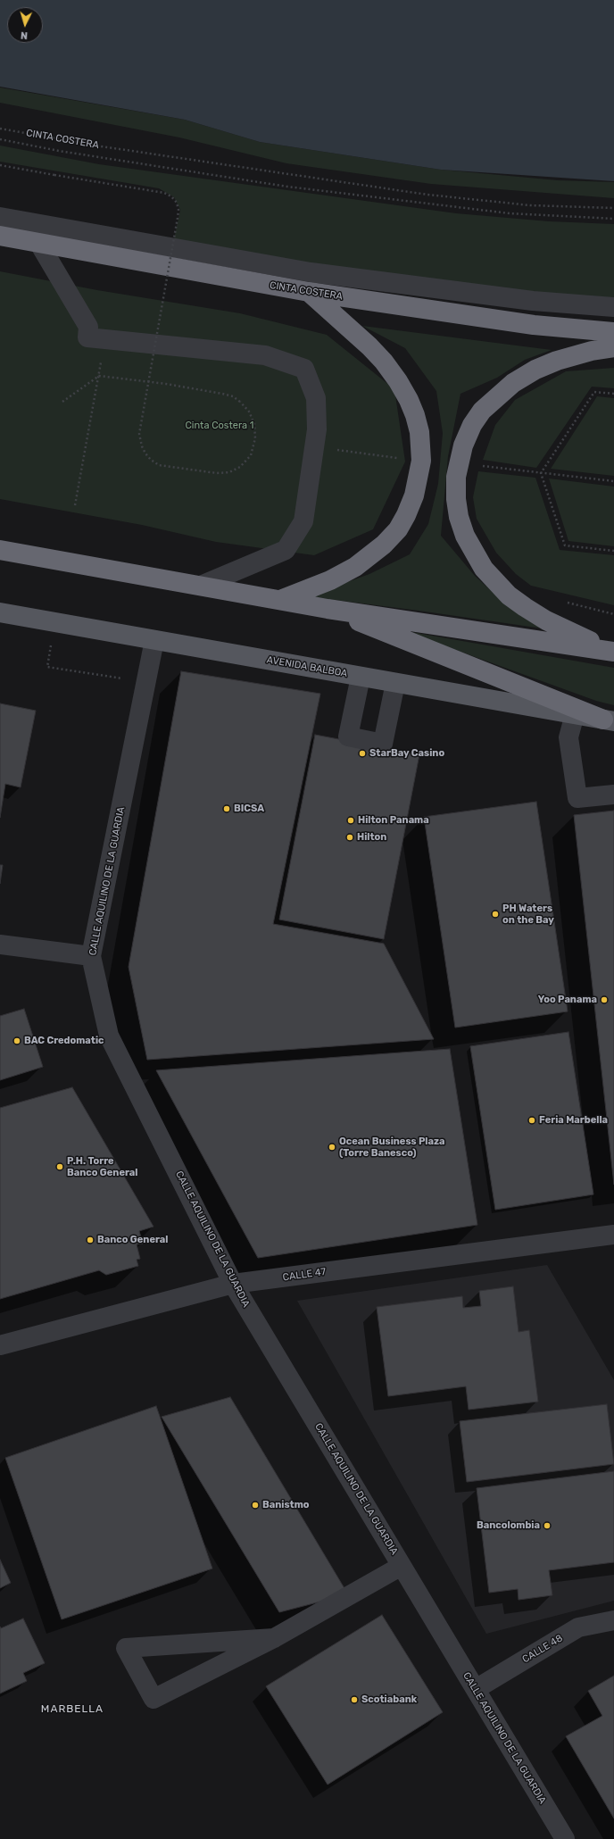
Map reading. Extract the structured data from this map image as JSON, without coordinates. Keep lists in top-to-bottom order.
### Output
{
  "streets": {
    "highway": ["CINTA COSTERA"],
    "main road": ["AVENIDA BALBOA"],
    "street": ["CALLE AQUILINO DE LA GUARDIA", "CALLE 47", "CALLE 48"]
  },
  "crossings": [
    ["AVENIDA BALBOA", "CALLE AQUILINO DE LA GUARDIA"],
    ["CALLE AQUILINO DE LA GUARDIA", "CALLE 47"],
    ["CALLE AQUILINO DE LA GUARDIA", "CALLE 48"]
  ],
  "districts": ["MARBELLA"],
  "parks": ["Cinta Costera 1"],
  "places": [
    "StarBay Casino",
    "BICSA",
    "Hilton Panama",
    "Hilton",
    "PH Waters on the Bay",
    "Yoo Panama",
    "BAC Credomatic",
    "Feria Marbella",
    "Ocean Business Plaza (Torre Banesco)",
    "P.H. Torre Banco General",
    "Banco General",
    "Banistmo",
    "Bancolombia",
    "Scotiabank"
  ],
  "north": "bottom"
}
